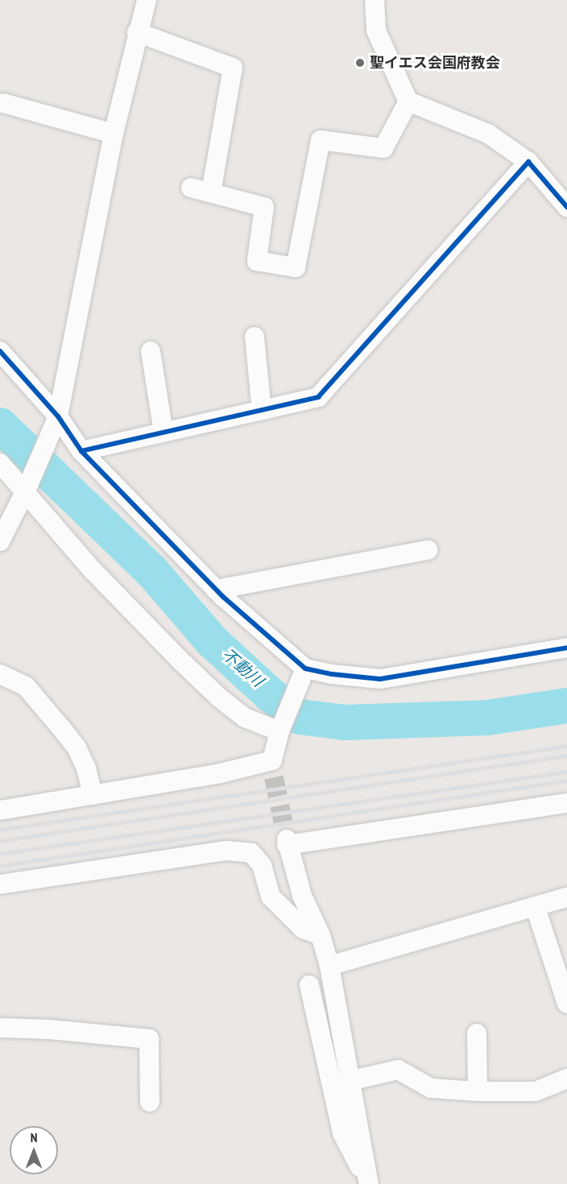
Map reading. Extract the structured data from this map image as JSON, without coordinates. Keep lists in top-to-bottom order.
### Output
{
  "water": ["不動川"],
  "places": ["聖イエス会国府教会"],
  "north": "top"
}
